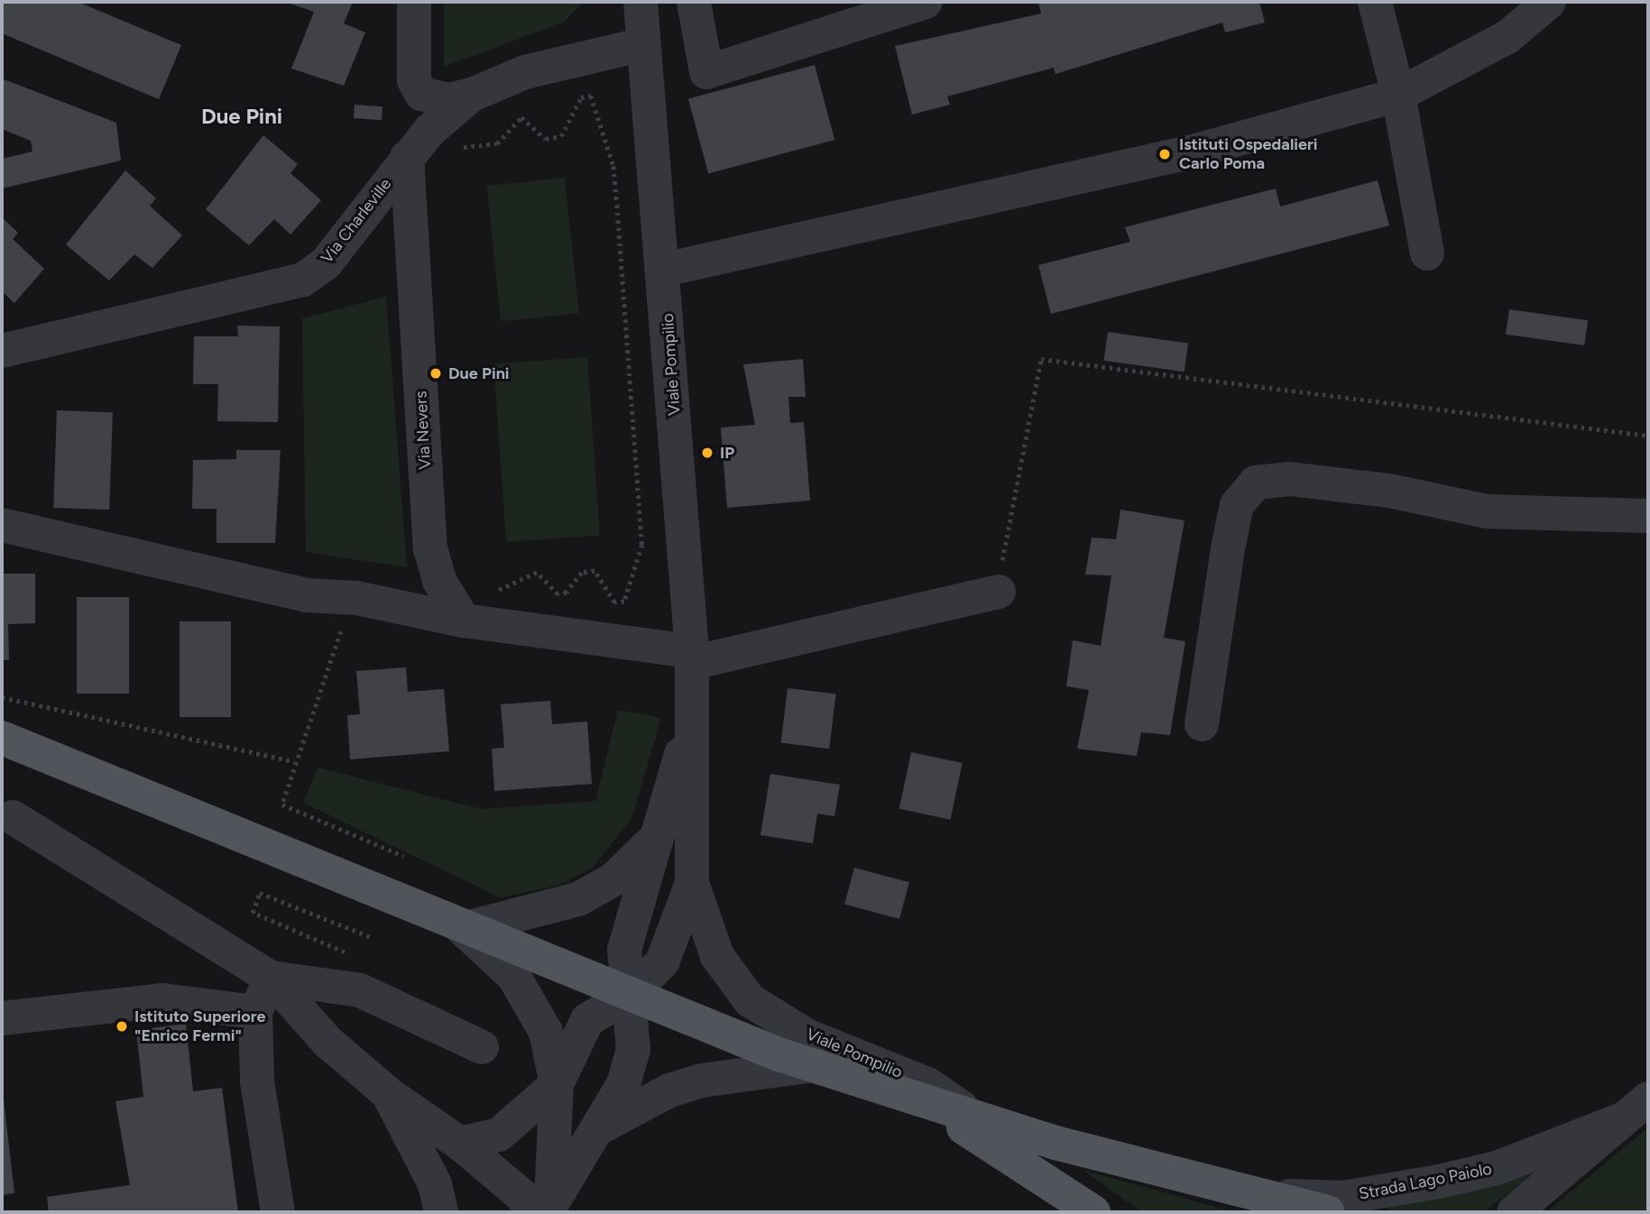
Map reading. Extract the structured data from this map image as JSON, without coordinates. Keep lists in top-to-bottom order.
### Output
{
  "streets": {
    "street": [
      "Via Charleville",
      "Viale Pompilio",
      "Via Nevers",
      "Strada Lago Paiolo"
    ]
  },
  "crossings": [
    ["Via Charleville", "Viale Pompilio"],
    ["Via Charleville", "Via Nevers"]
  ],
  "districts": ["Due Pini"],
  "places": [
    "Istituti Ospedalieri Carlo Poma",
    "Due Pini",
    "IP",
    "Istituto Superiore \"Enrico Fermi\""
  ]
}
